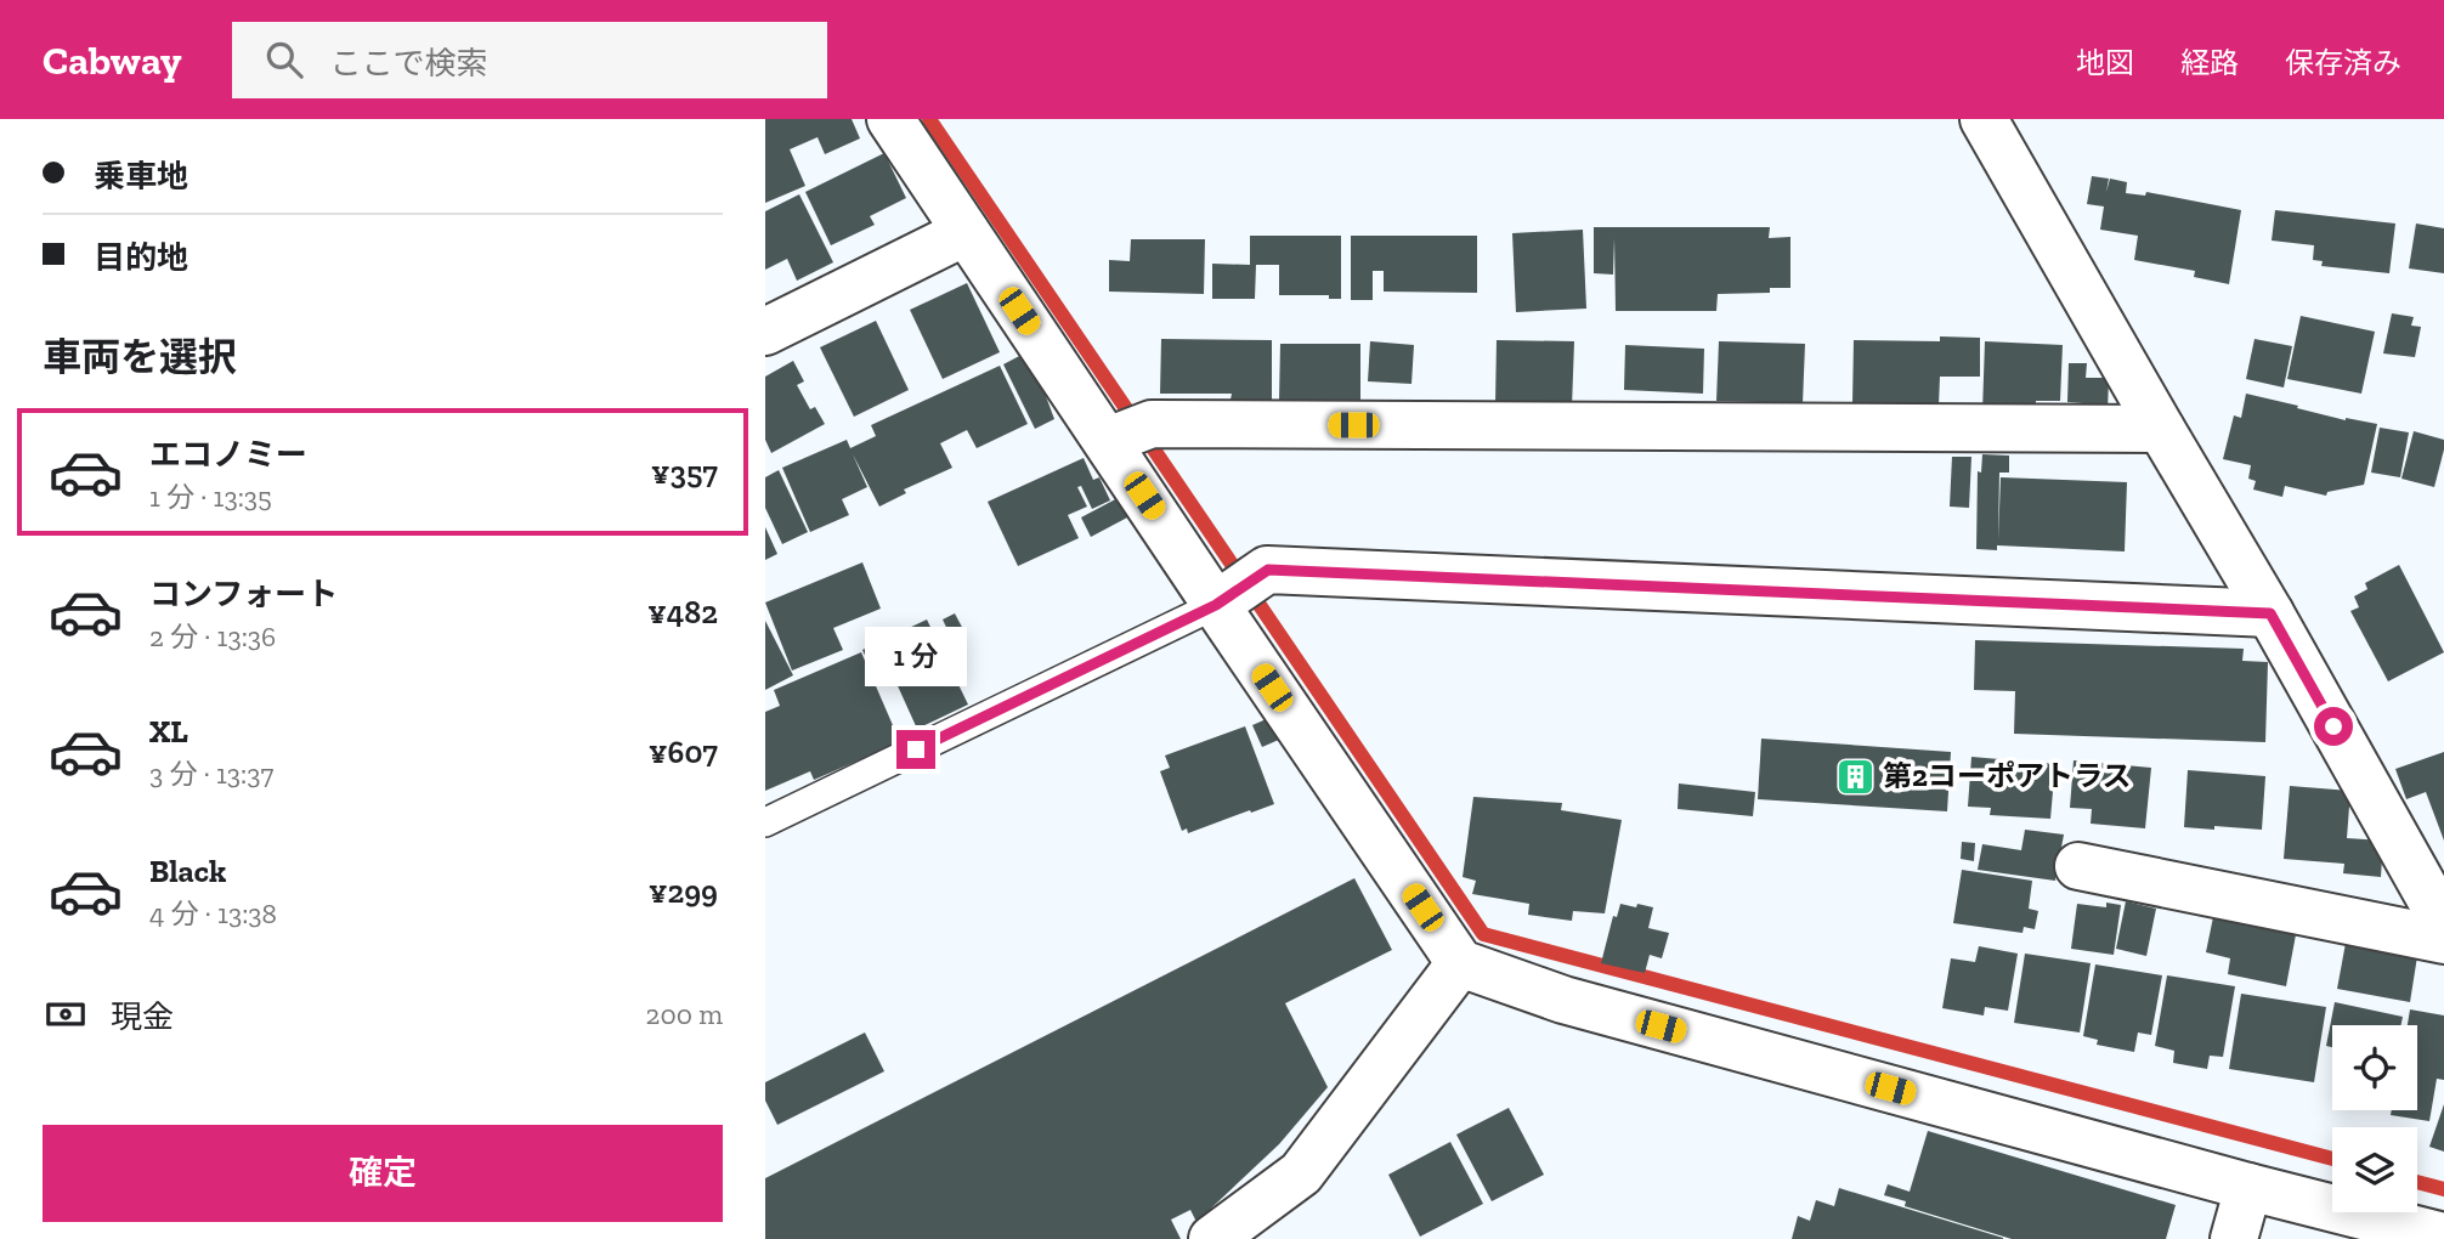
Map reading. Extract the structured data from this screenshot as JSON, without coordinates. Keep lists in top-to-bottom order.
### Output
{
  "places": {
    "building": ["第2コーポアトラス"]
  },
  "page": {
    "header": "Cabway",
    "search": "ここで検索",
    "nav": ["地図", "経路", "保存済み"],
    "banner": ["乗車地", "目的地"],
    "heading": "車両を選択",
    "list": [
      {
        "name": "エコノミー",
        "note": "1 分 · 13:35",
        "value": "¥357"
      },
      {
        "name": "コンフォート",
        "note": "2 分 · 13:36",
        "value": "¥482"
      },
      {
        "name": "XL",
        "note": "3 分 · 13:37",
        "value": "¥607"
      },
      {
        "name": "Black",
        "note": "4 分 · 13:38",
        "value": "¥299"
      }
    ],
    "bubble": "1 分",
    "pay": ["現金", "200 m"],
    "buttons": "確定"
  }
}
